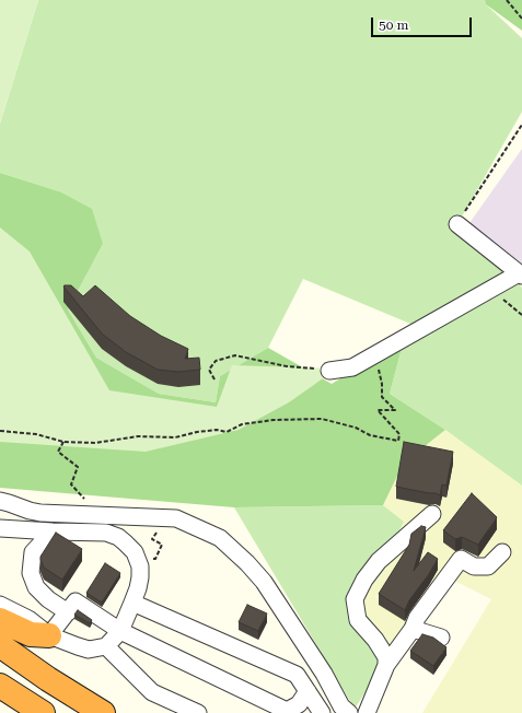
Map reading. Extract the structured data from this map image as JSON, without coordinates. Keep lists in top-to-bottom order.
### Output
{
  "scale_bar": "50 m"
}
